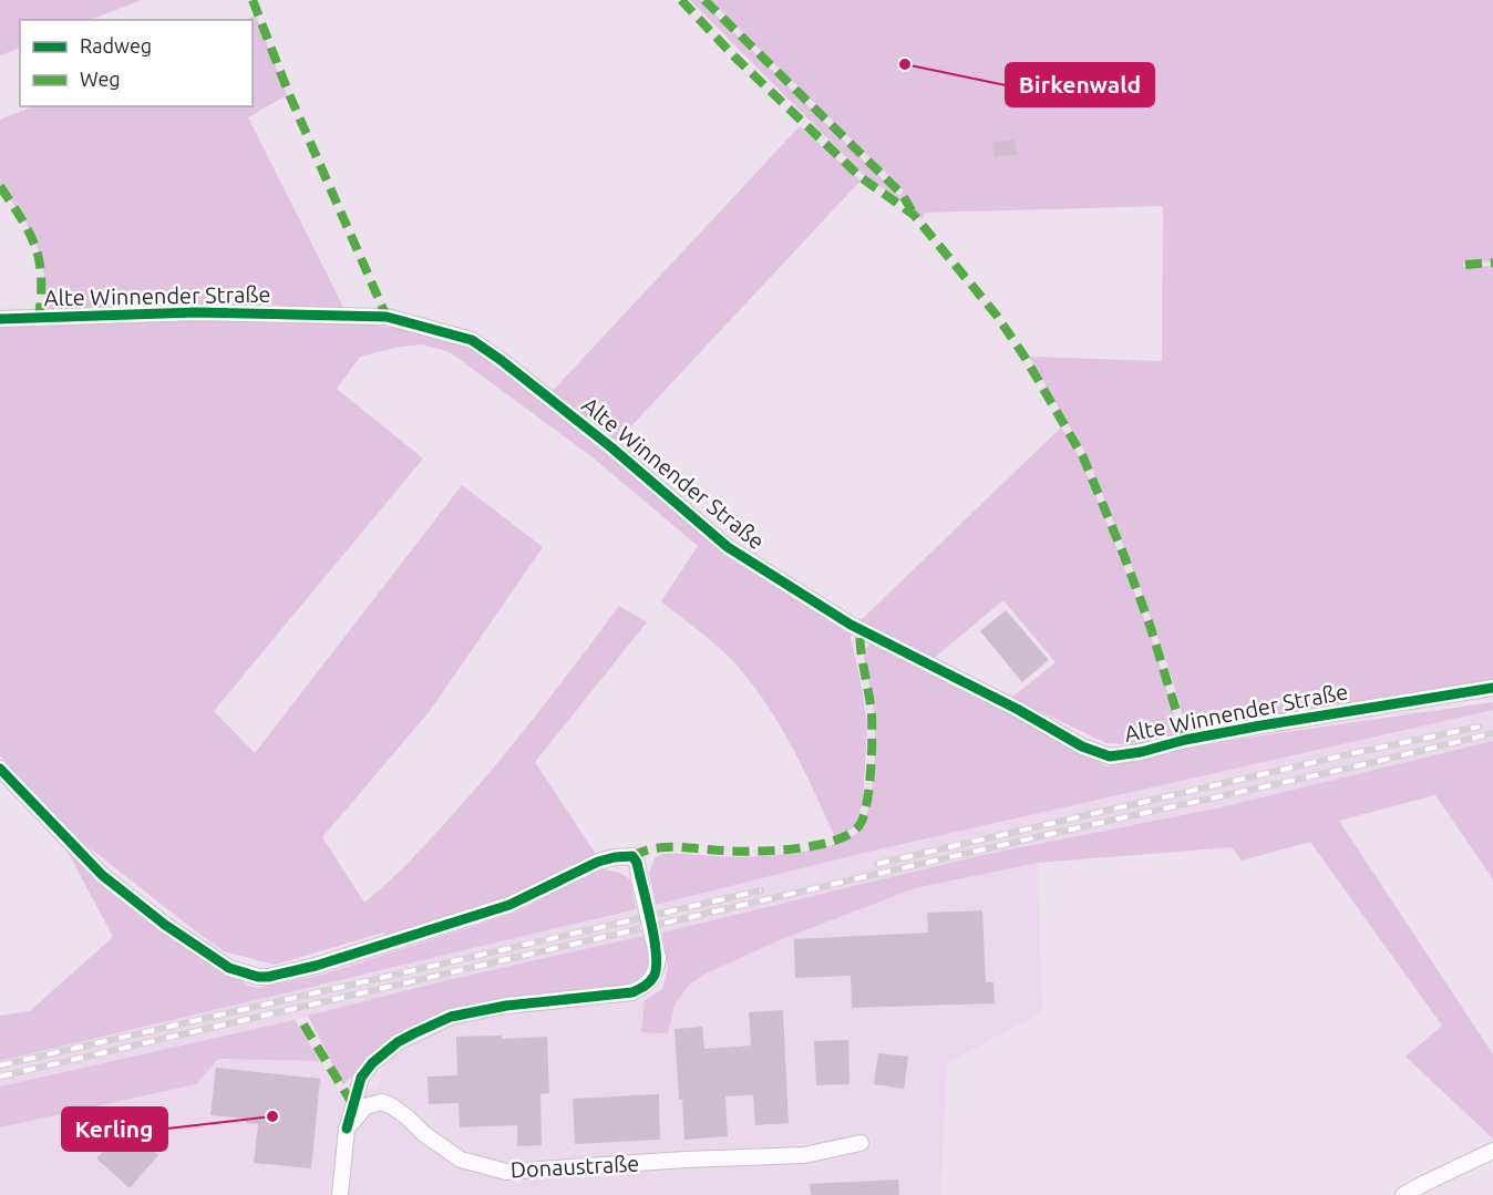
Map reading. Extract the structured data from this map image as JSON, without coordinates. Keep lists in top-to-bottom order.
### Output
{
  "streets": {
    "street": ["Alte Winnender Straße", "Donaustraße"]
  },
  "places": ["Birkenwald", "Kerling"],
  "legend": ["Radweg", "Weg"]
}
